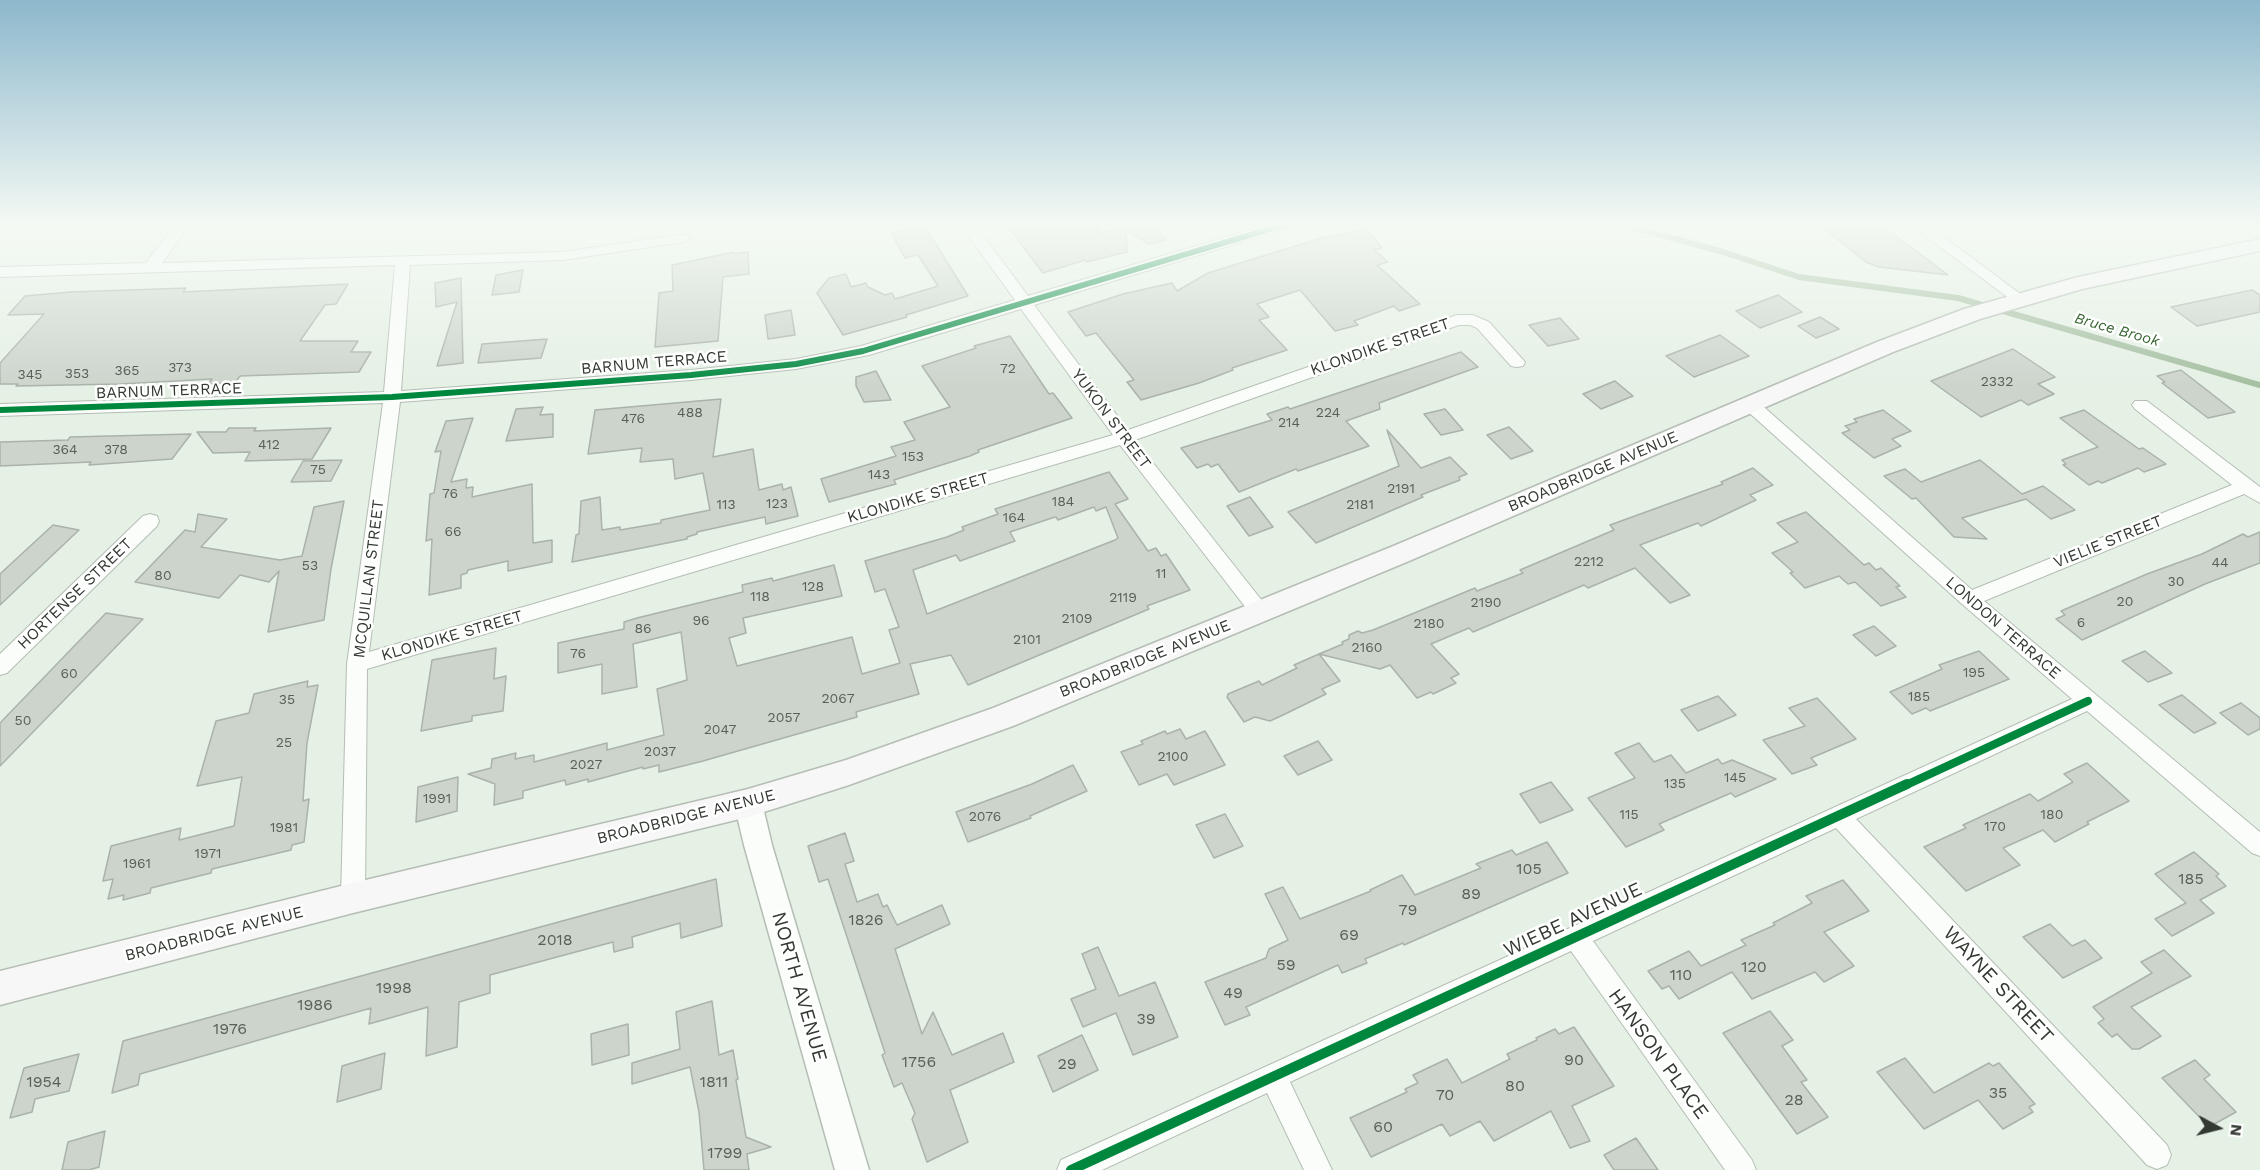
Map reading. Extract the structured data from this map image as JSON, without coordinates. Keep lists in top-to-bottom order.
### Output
{
  "streets": {
    "main road": ["BROADBRIDGE AVENUE"],
    "street": [
      "KLONDIKE STREET",
      "BARNUM TERRACE",
      "YUKON STREET",
      "VIELIE STREET",
      "MCQUILLAN STREET",
      "HORTENSE STREET",
      "LONDON TERRACE",
      "WIEBE AVENUE",
      "WAYNE STREET",
      "NORTH AVENUE",
      "HANSON PLACE"
    ]
  },
  "crossings": [
    ["KLONDIKE STREET", "YUKON STREET"],
    ["KLONDIKE STREET", "MCQUILLAN STREET"],
    ["BARNUM TERRACE", "YUKON STREET"],
    ["BARNUM TERRACE", "MCQUILLAN STREET"],
    ["YUKON STREET", "BROADBRIDGE AVENUE"],
    ["BROADBRIDGE AVENUE", "MCQUILLAN STREET"],
    ["BROADBRIDGE AVENUE", "LONDON TERRACE"],
    ["BROADBRIDGE AVENUE", "NORTH AVENUE"],
    ["VIELIE STREET", "LONDON TERRACE"],
    ["LONDON TERRACE", "WIEBE AVENUE"],
    ["WIEBE AVENUE", "WAYNE STREET"],
    ["WIEBE AVENUE", "HANSON PLACE"]
  ],
  "water": ["Bruce Brook"],
  "house_numbers": [
    "373",
    "72",
    "365",
    "353",
    "345",
    "2332",
    "488",
    "224",
    "476",
    "214",
    "412",
    "364",
    "378",
    "153",
    "75",
    "143",
    "2191",
    "76",
    "184",
    "123",
    "113",
    "2181",
    "164",
    "66",
    "2212",
    "44",
    "53",
    "11",
    "80",
    "30",
    "128",
    "118",
    "2119",
    "20",
    "2190",
    "2109",
    "96",
    "6",
    "2180",
    "86",
    "2101",
    "2160",
    "76",
    "195",
    "60",
    "185",
    "2067",
    "35",
    "2057",
    "50",
    "2047",
    "25",
    "2037",
    "2100",
    "2027",
    "145",
    "135",
    "1991",
    "115",
    "180",
    "2076",
    "170",
    "1981",
    "1971",
    "1961",
    "105",
    "185",
    "89",
    "79",
    "1826",
    "69",
    "2018",
    "59",
    "120",
    "110",
    "1998",
    "49",
    "1986",
    "39",
    "1976",
    "90",
    "1756",
    "29",
    "1954",
    "1811",
    "80",
    "35",
    "70",
    "28",
    "60",
    "1799"
  ],
  "north": "right"
}
